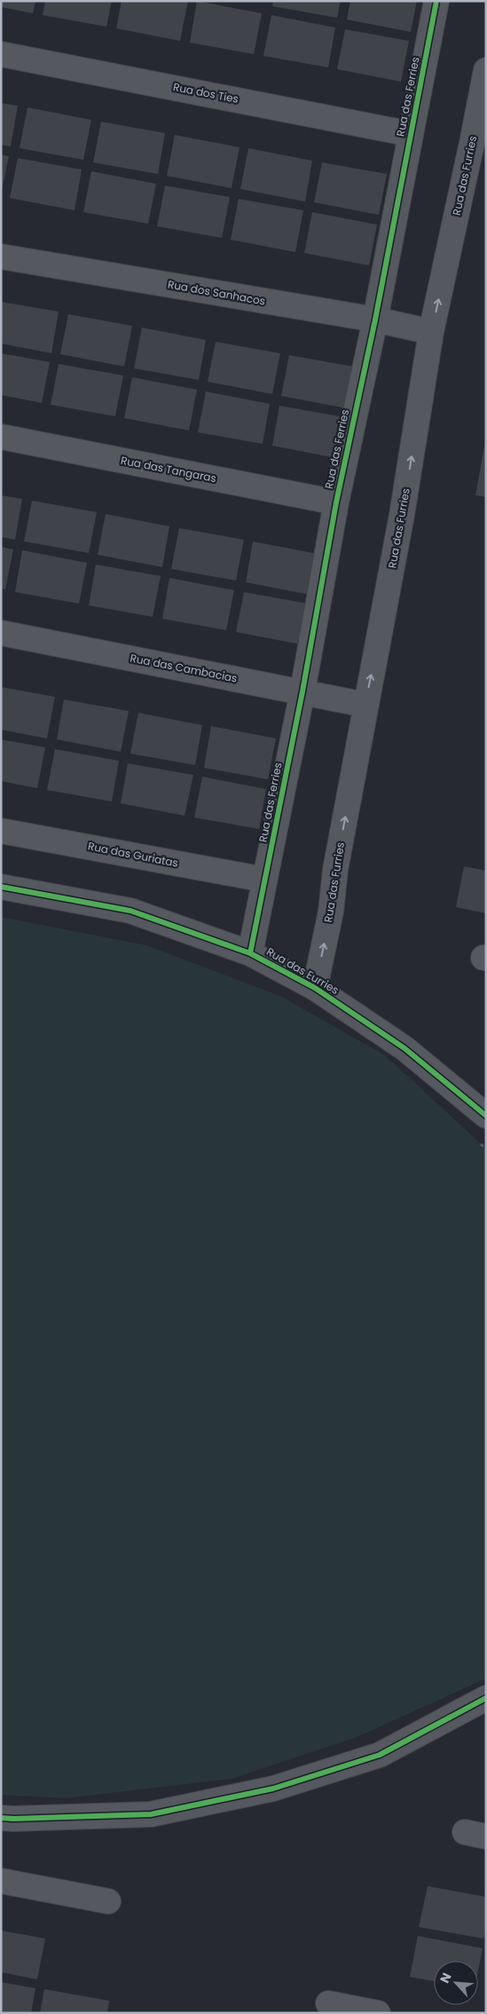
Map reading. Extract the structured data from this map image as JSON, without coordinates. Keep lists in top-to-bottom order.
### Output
{
  "streets": {
    "street": [
      "Rua dos Ties",
      "Rua das Ferries",
      "Rua das Furries",
      "Rua dos Sanhacos",
      "Rua das Tangaras",
      "Rua das Cambacias",
      "Rua das Guriatas",
      "Rua das Eurries"
    ]
  },
  "crossings": [
    ["Rua dos Ties", "Rua das Ferries"],
    ["Rua das Ferries", "Rua dos Sanhacos"],
    ["Rua das Ferries", "Rua das Tangaras"],
    ["Rua das Ferries", "Rua das Cambacias"],
    ["Rua das Ferries", "Rua das Guriatas"],
    ["Rua das Ferries", "Rua das Eurries"],
    ["Rua das Furries", "Rua dos Sanhacos"],
    ["Rua das Furries", "Rua das Cambacias"],
    ["Rua das Furries", "Rua das Eurries"]
  ],
  "one_way": ["Rua das Furries"],
  "north": "top left"
}
